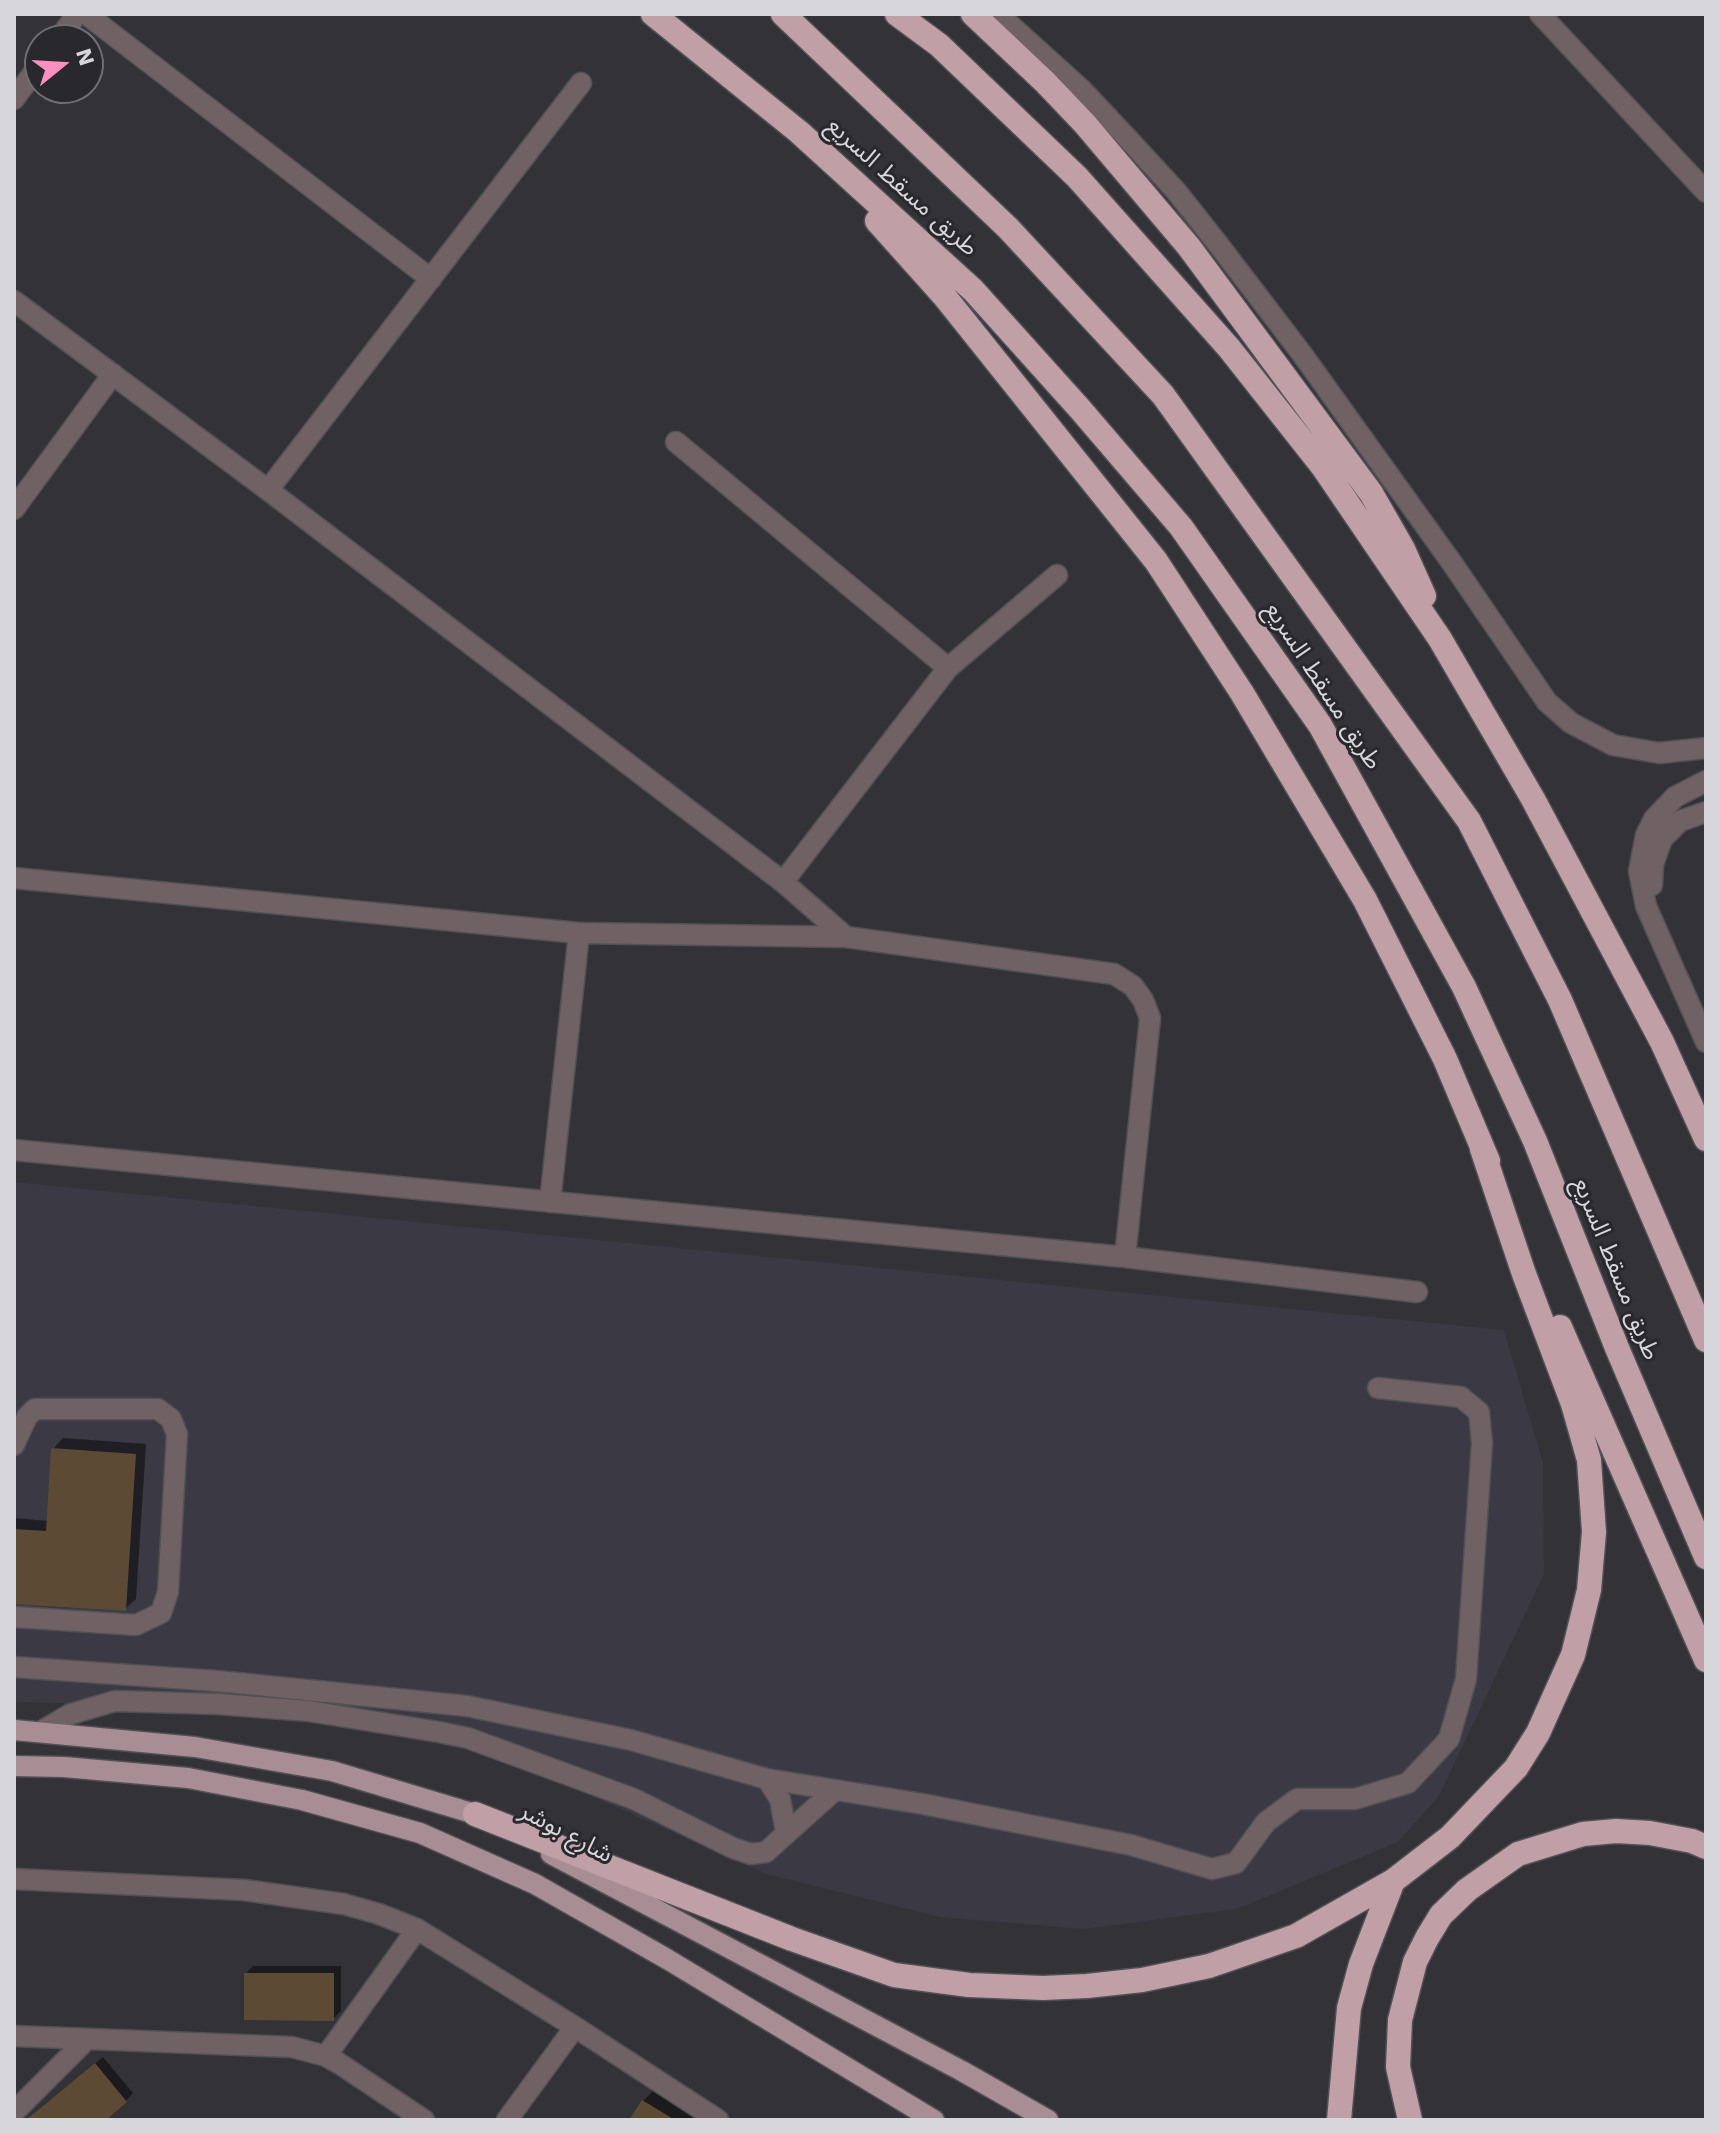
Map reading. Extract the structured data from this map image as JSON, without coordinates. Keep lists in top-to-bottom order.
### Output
{
  "streets": {
    "highway": ["طريق مسقط السريع"],
    "main road": ["شارع بوشر"]
  },
  "north": "right"
}
